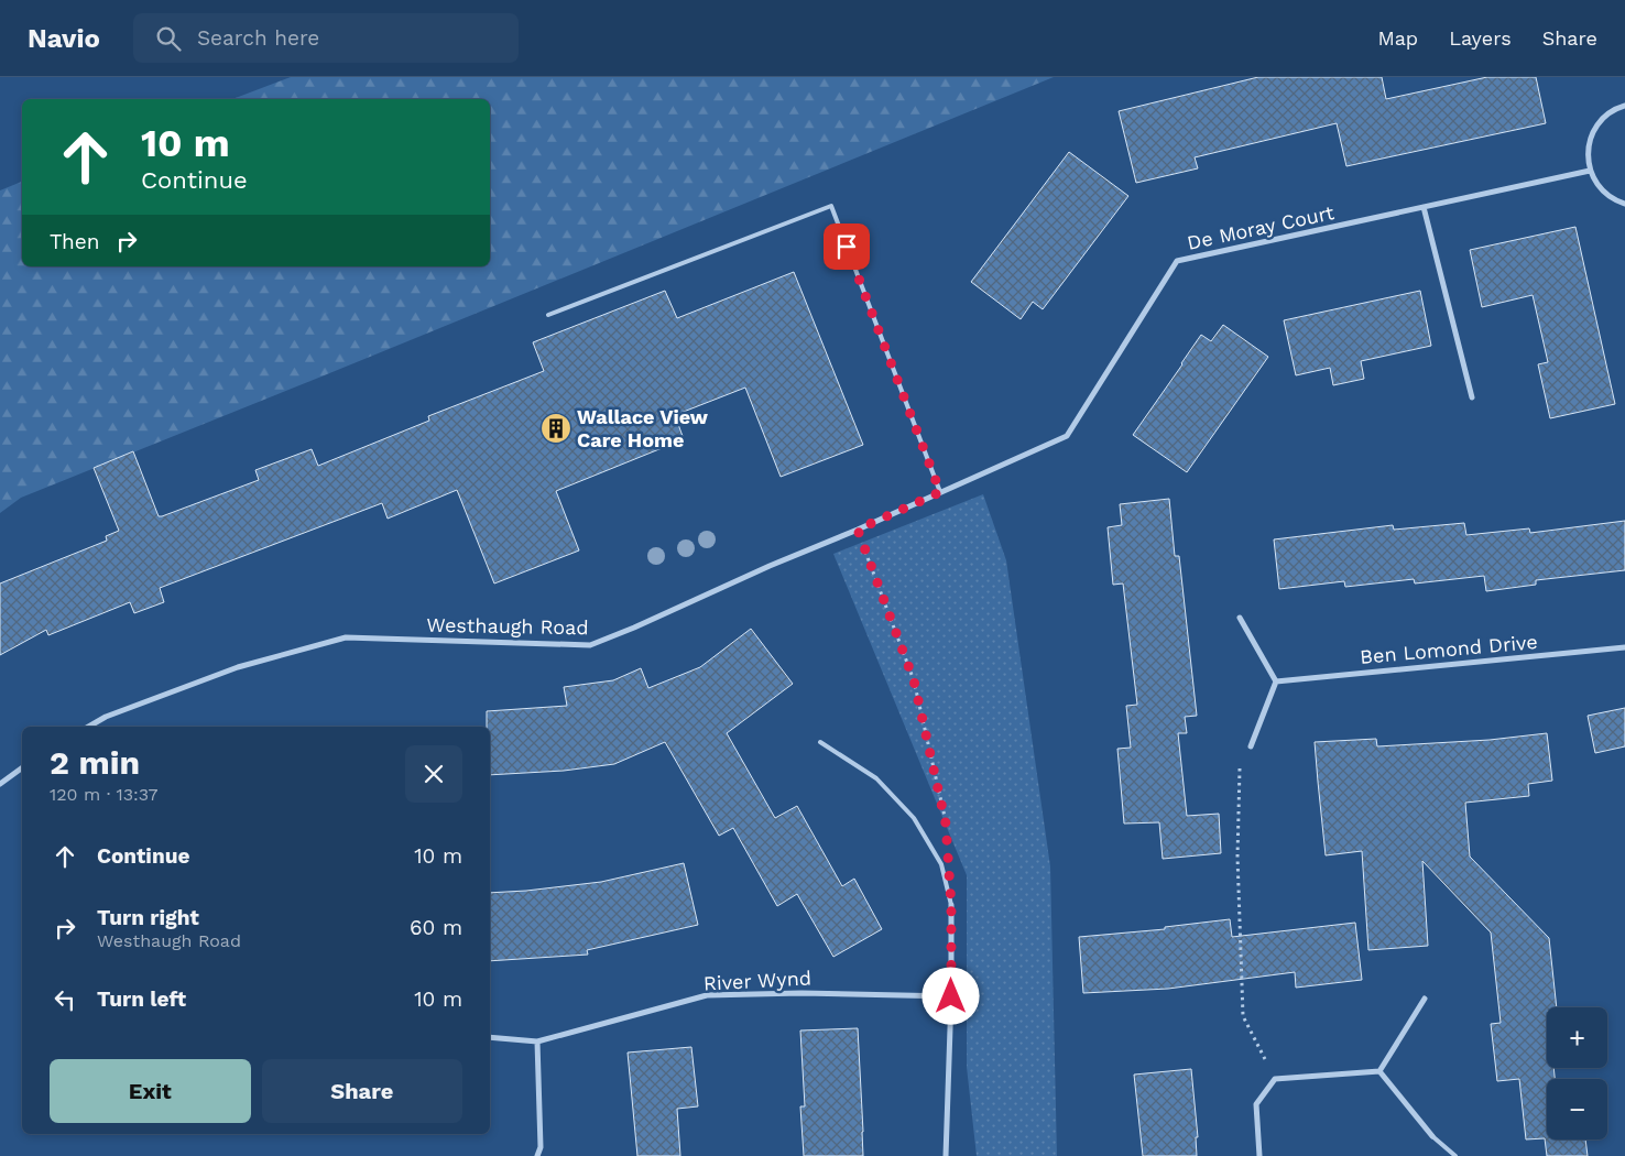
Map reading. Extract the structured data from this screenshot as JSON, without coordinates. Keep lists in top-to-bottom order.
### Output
{
  "streets": {
    "street": [
      "De Moray Court",
      "Westhaugh Road",
      "Ben Lomond Drive",
      "River Wynd"
    ]
  },
  "crossings": [
    ["De Moray Court", "Westhaugh Road"]
  ],
  "places": {
    "building": ["Wallace View Care Home"]
  },
  "page": {
    "header": "Navio",
    "search": "Search here",
    "nav": ["Map", "Layers", "Share"],
    "turn": ["10 m", "Continue"],
    "then": "Then",
    "heading": ["2 min", "120 m · 13:37"],
    "list": [
      {
        "name": "Continue",
        "value": "10 m"
      },
      {
        "name": "Turn right",
        "note": "Westhaugh Road",
        "value": "60 m"
      },
      {
        "name": "Turn left",
        "value": "10 m"
      }
    ],
    "map_buttons": ["+", "−"],
    "buttons": ["Exit", "Share"]
  }
}
